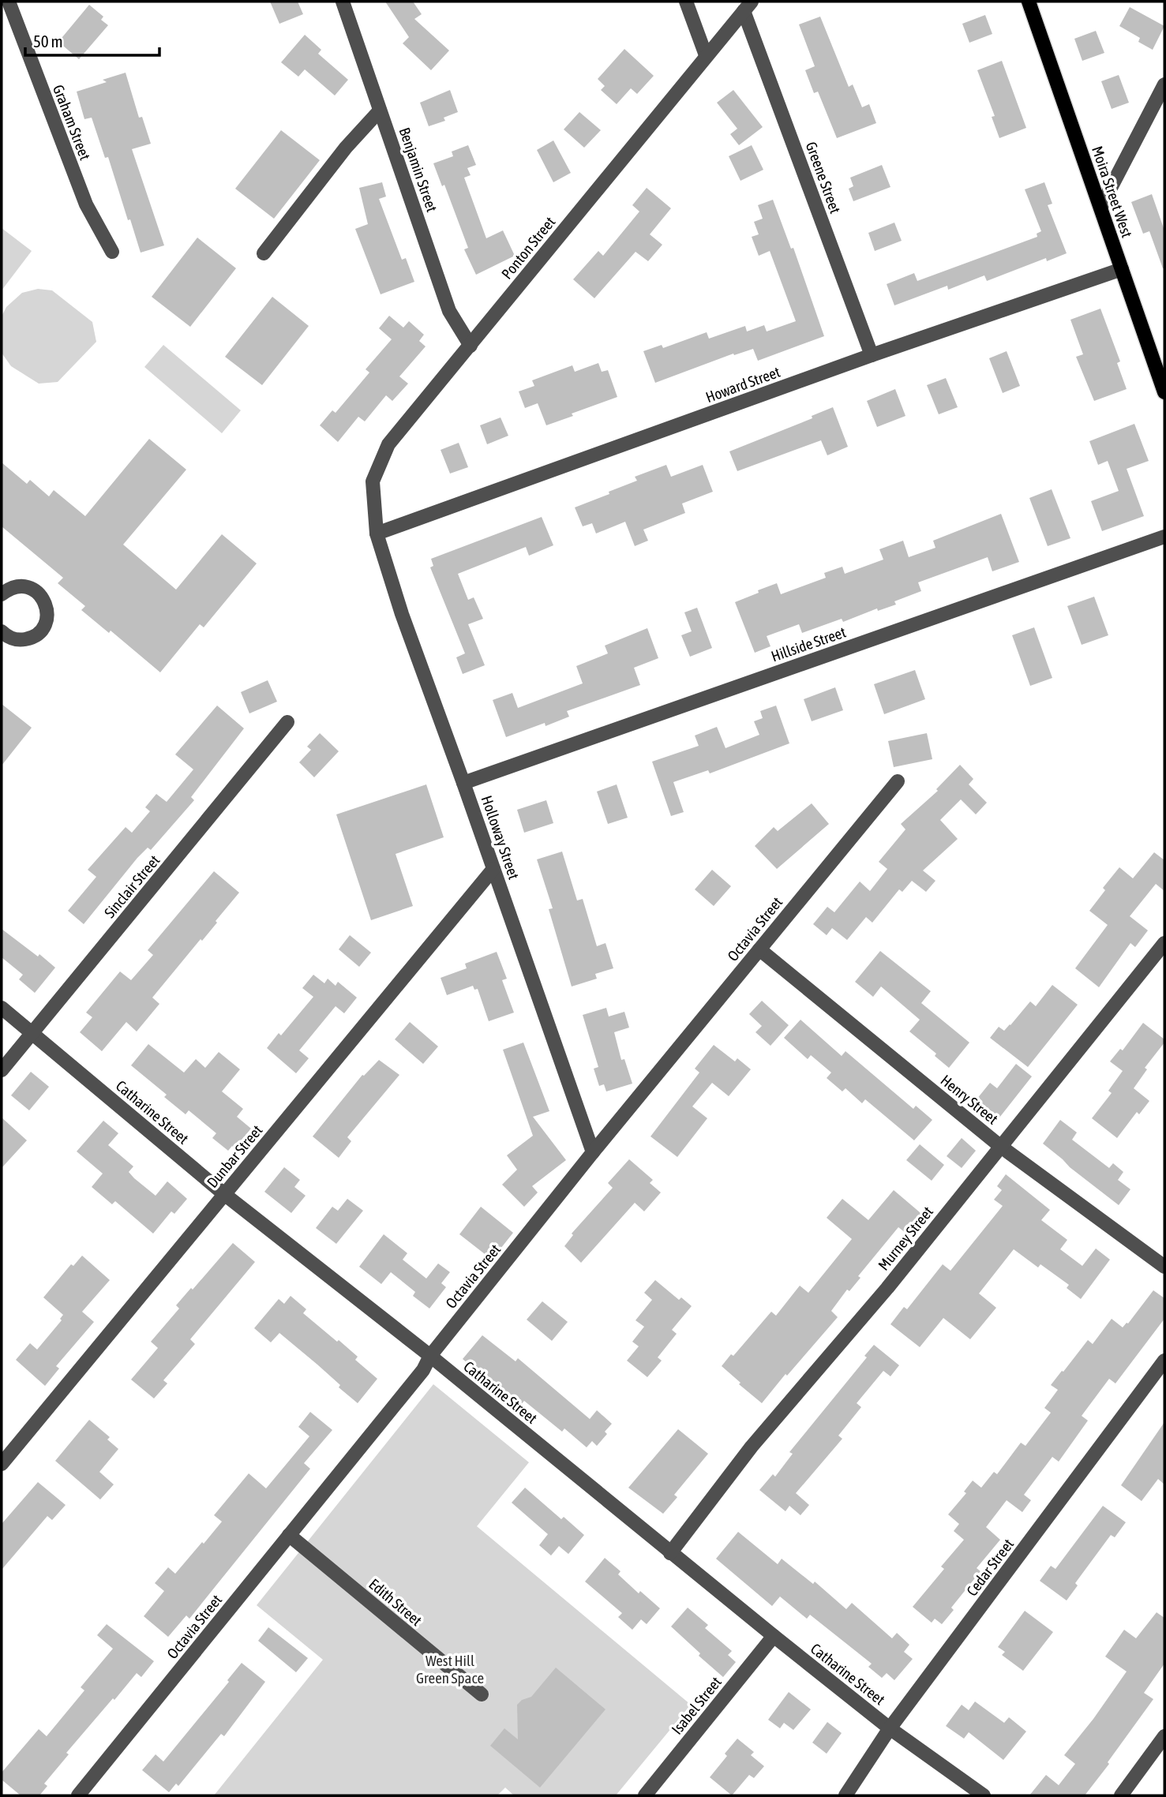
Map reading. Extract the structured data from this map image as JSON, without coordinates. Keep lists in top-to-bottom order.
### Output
{
  "streets": {
    "main road": ["Moira Street West"],
    "street": [
      "Graham Street",
      "Benjamin Street",
      "Greene Street",
      "Ponton Street",
      "Howard Street",
      "Hillside Street",
      "Holloway Street",
      "Sinclair Street",
      "Octavia Street",
      "Henry Street",
      "Catharine Street",
      "Dunbar Street",
      "Murney Street",
      "Cedar Street",
      "Edith Street",
      "Isabel Street"
    ]
  },
  "crossings": [
    ["Benjamin Street", "Ponton Street"],
    ["Greene Street", "Ponton Street"],
    ["Greene Street", "Howard Street"],
    ["Moira Street West", "Howard Street"],
    ["Ponton Street", "Howard Street"],
    ["Ponton Street", "Holloway Street"],
    ["Howard Street", "Holloway Street"],
    ["Hillside Street", "Holloway Street"],
    ["Holloway Street", "Octavia Street"],
    ["Holloway Street", "Dunbar Street"],
    ["Sinclair Street", "Catharine Street"],
    ["Octavia Street", "Henry Street"],
    ["Octavia Street", "Catharine Street"],
    ["Octavia Street", "Edith Street"],
    ["Henry Street", "Murney Street"],
    ["Catharine Street", "Dunbar Street"],
    ["Catharine Street", "Murney Street"],
    ["Catharine Street", "Cedar Street"],
    ["Catharine Street", "Isabel Street"]
  ],
  "parks": ["West Hill Green Space"],
  "scale_bar": "50 m"
}
